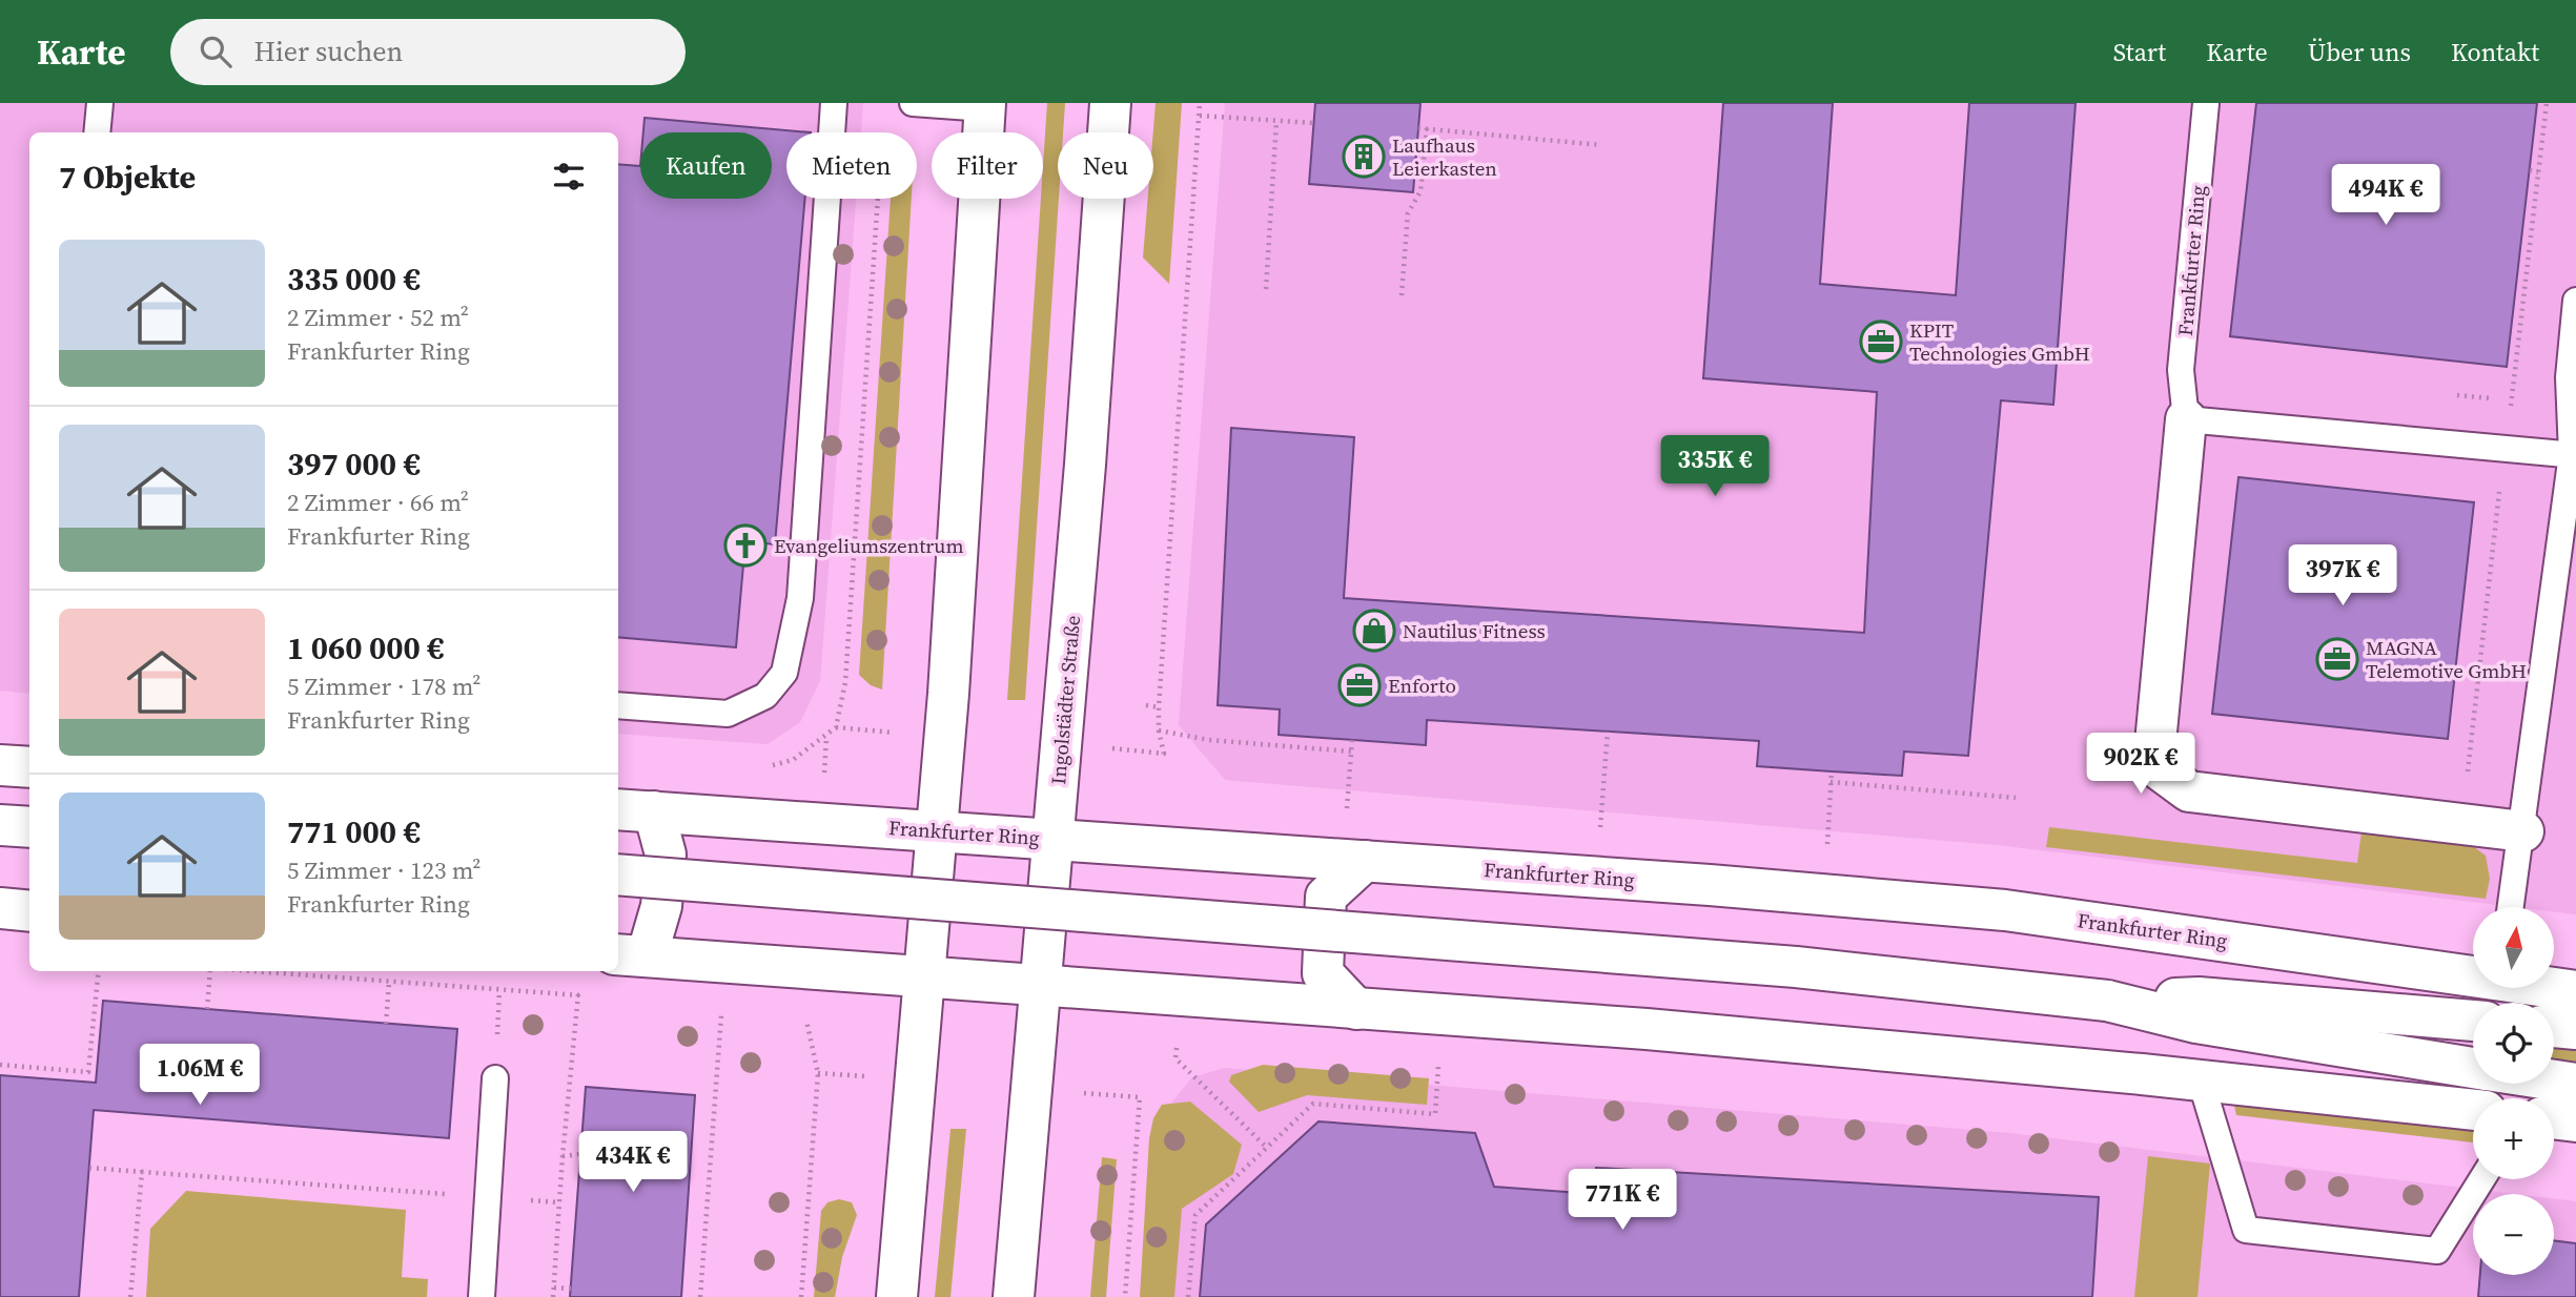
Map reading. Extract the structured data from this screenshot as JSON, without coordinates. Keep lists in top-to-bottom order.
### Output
{
  "streets": {
    "main road": ["Frankfurter Ring", "Ingolstädter Straße"]
  },
  "crossings": [
    ["Frankfurter Ring", "Ingolstädter Straße"]
  ],
  "places": {
    "building": ["Laufhaus Leierkasten"],
    "office": ["KPIT Technologies GmbH", "MAGNA Telemotive GmbH", "Enforto"],
    "church": ["Evangeliumszentrum"],
    "shop": ["Nautilus Fitness"]
  },
  "north": "top",
  "page": {
    "header": "Karte",
    "search": "Hier suchen",
    "nav": [
      "Start",
      "Karte",
      "Über uns",
      "Kontakt"
    ],
    "chip": [
      "Kaufen",
      "Mieten",
      "Filter",
      "Neu"
    ],
    "heading": "7 Objekte",
    "price": [
      "494K €",
      "335K €",
      "397K €",
      "902K €",
      "1.06M €",
      "434K €",
      "771K €"
    ],
    "list": [
      {
        "name": "335 000 €",
        "note": "2 Zimmer · 52 m² · Frankfurter Ring"
      },
      {
        "name": "397 000 €",
        "note": "2 Zimmer · 66 m² · Frankfurter Ring"
      },
      {
        "name": "1 060 000 €",
        "note": "5 Zimmer · 178 m² · Frankfurter Ring"
      },
      {
        "name": "771 000 €",
        "note": "5 Zimmer · 123 m² · Frankfurter Ring"
      }
    ],
    "map_buttons": ["+", "−"]
  }
}
